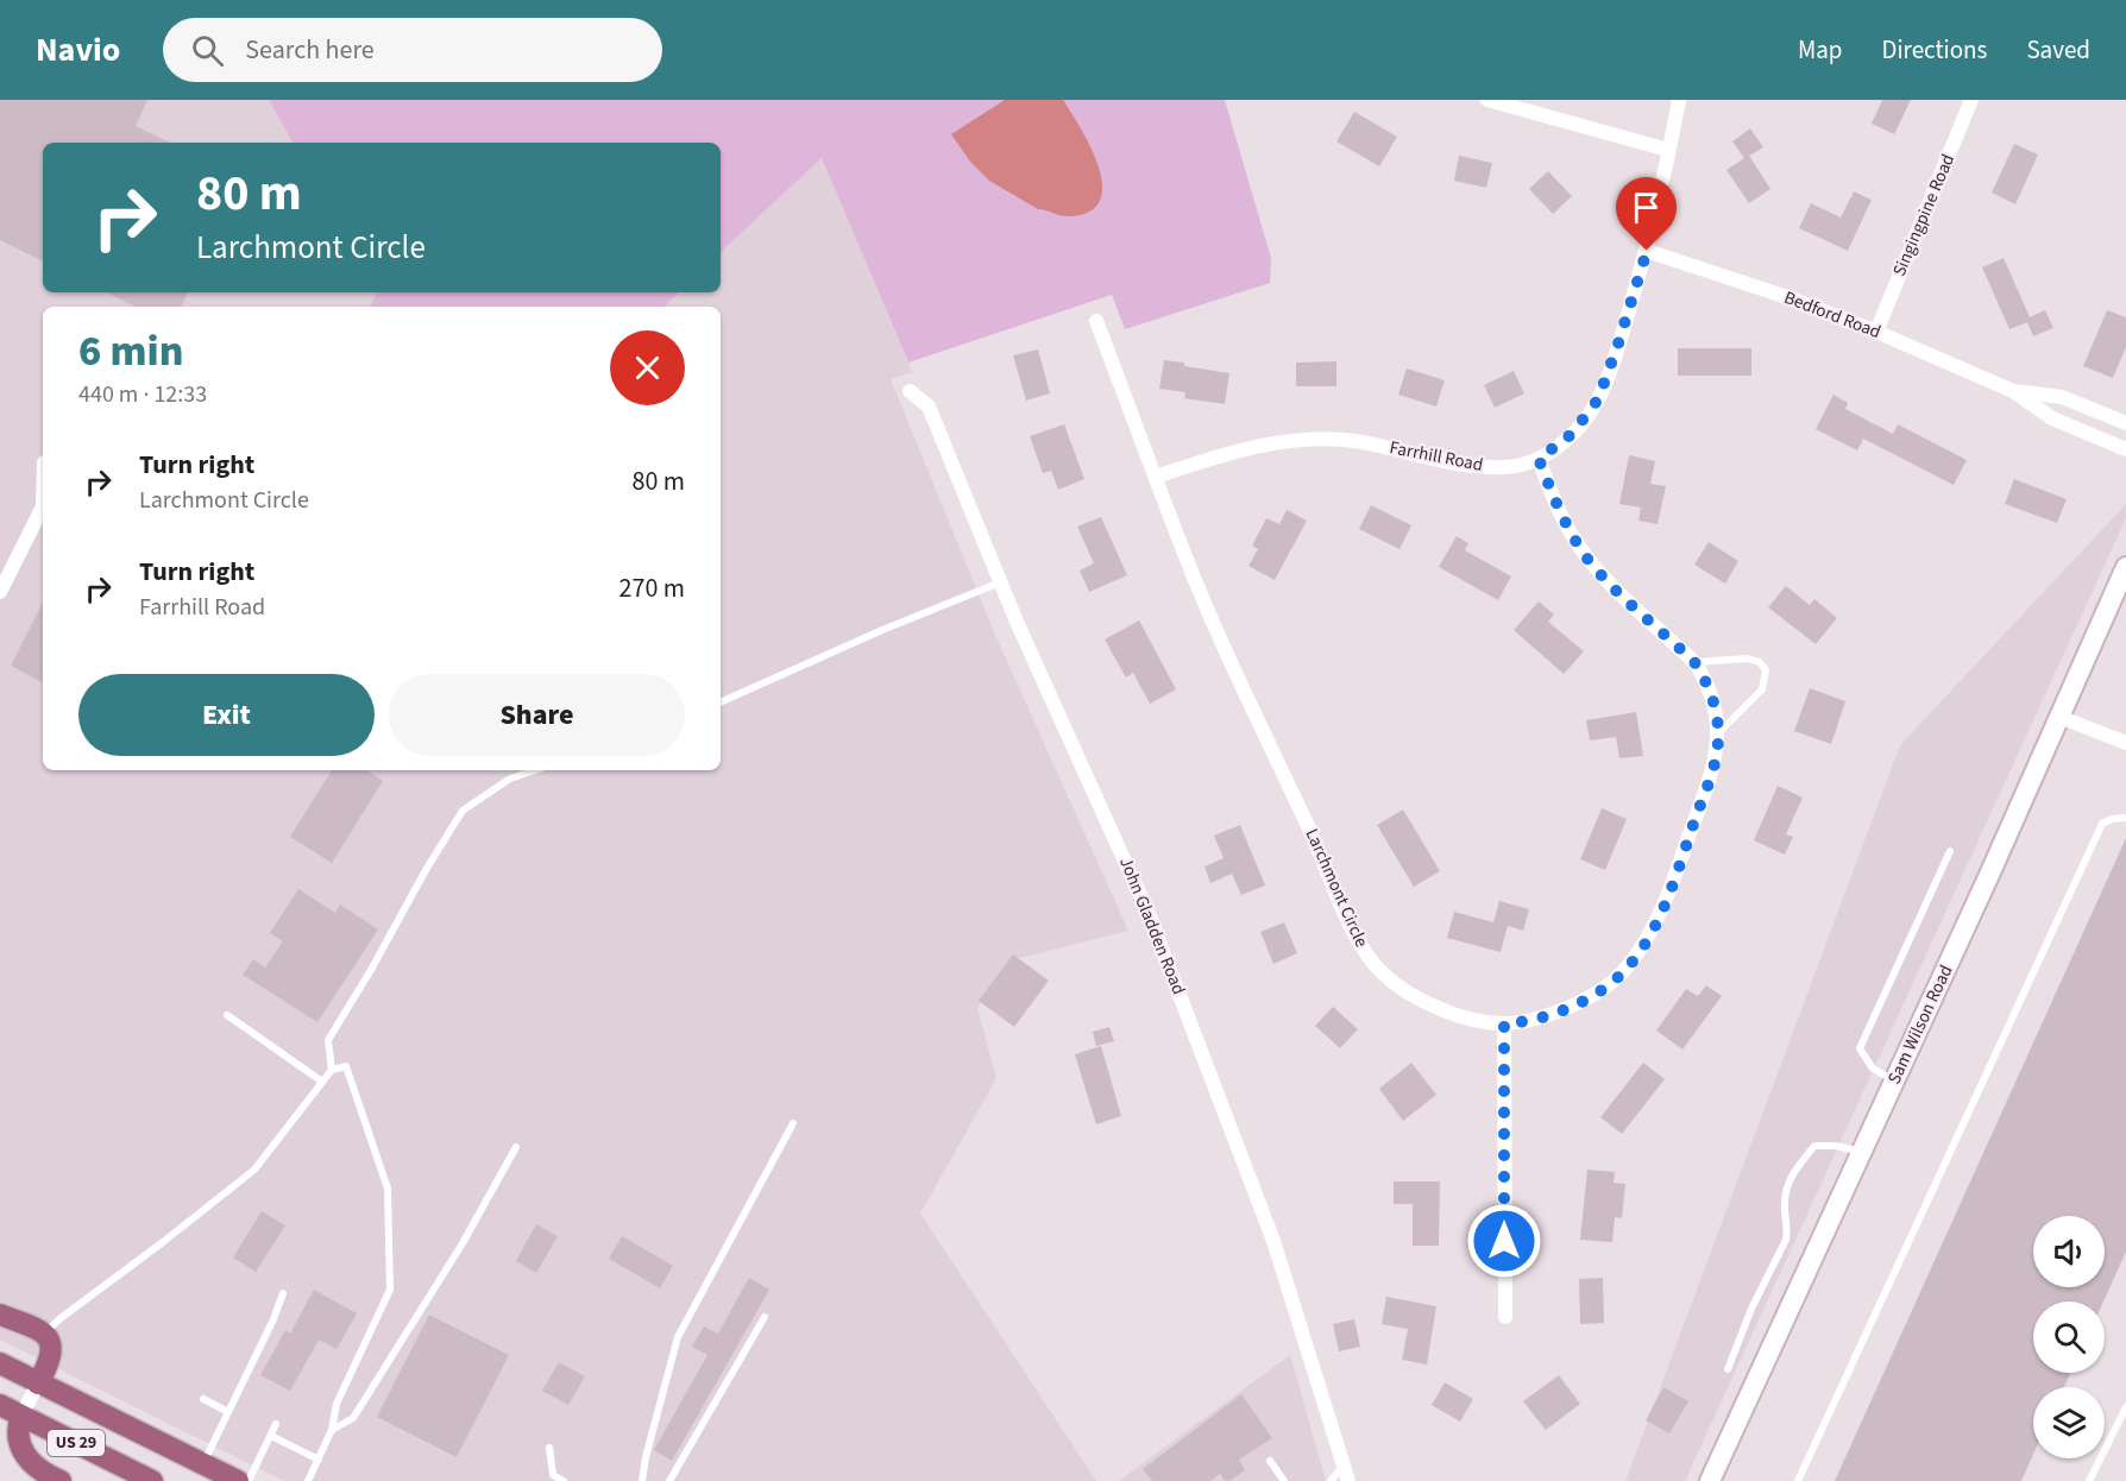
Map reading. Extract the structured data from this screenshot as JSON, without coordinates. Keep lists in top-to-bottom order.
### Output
{
  "streets": {
    "main road": ["US 29"],
    "street": [
      "Singingpine Road",
      "Bedford Road",
      "Farrhill Road",
      "Larchmont Circle",
      "John Gladden Road",
      "Sam Wilson Road"
    ]
  },
  "crossings": [
    ["Singingpine Road", "Bedford Road"],
    ["Bedford Road", "Farrhill Road"],
    ["Farrhill Road", "Larchmont Circle"]
  ],
  "page": {
    "header": "Navio",
    "search": "Search here",
    "nav": ["Map", "Directions", "Saved"],
    "turn": ["80 m", "Larchmont Circle"],
    "heading": ["6 min", "440 m · 12:33"],
    "list": [
      {
        "name": "Turn right",
        "note": "Larchmont Circle",
        "value": "80 m"
      },
      {
        "name": "Turn right",
        "note": "Farrhill Road",
        "value": "270 m"
      }
    ],
    "buttons": ["Exit", "Share"]
  }
}
